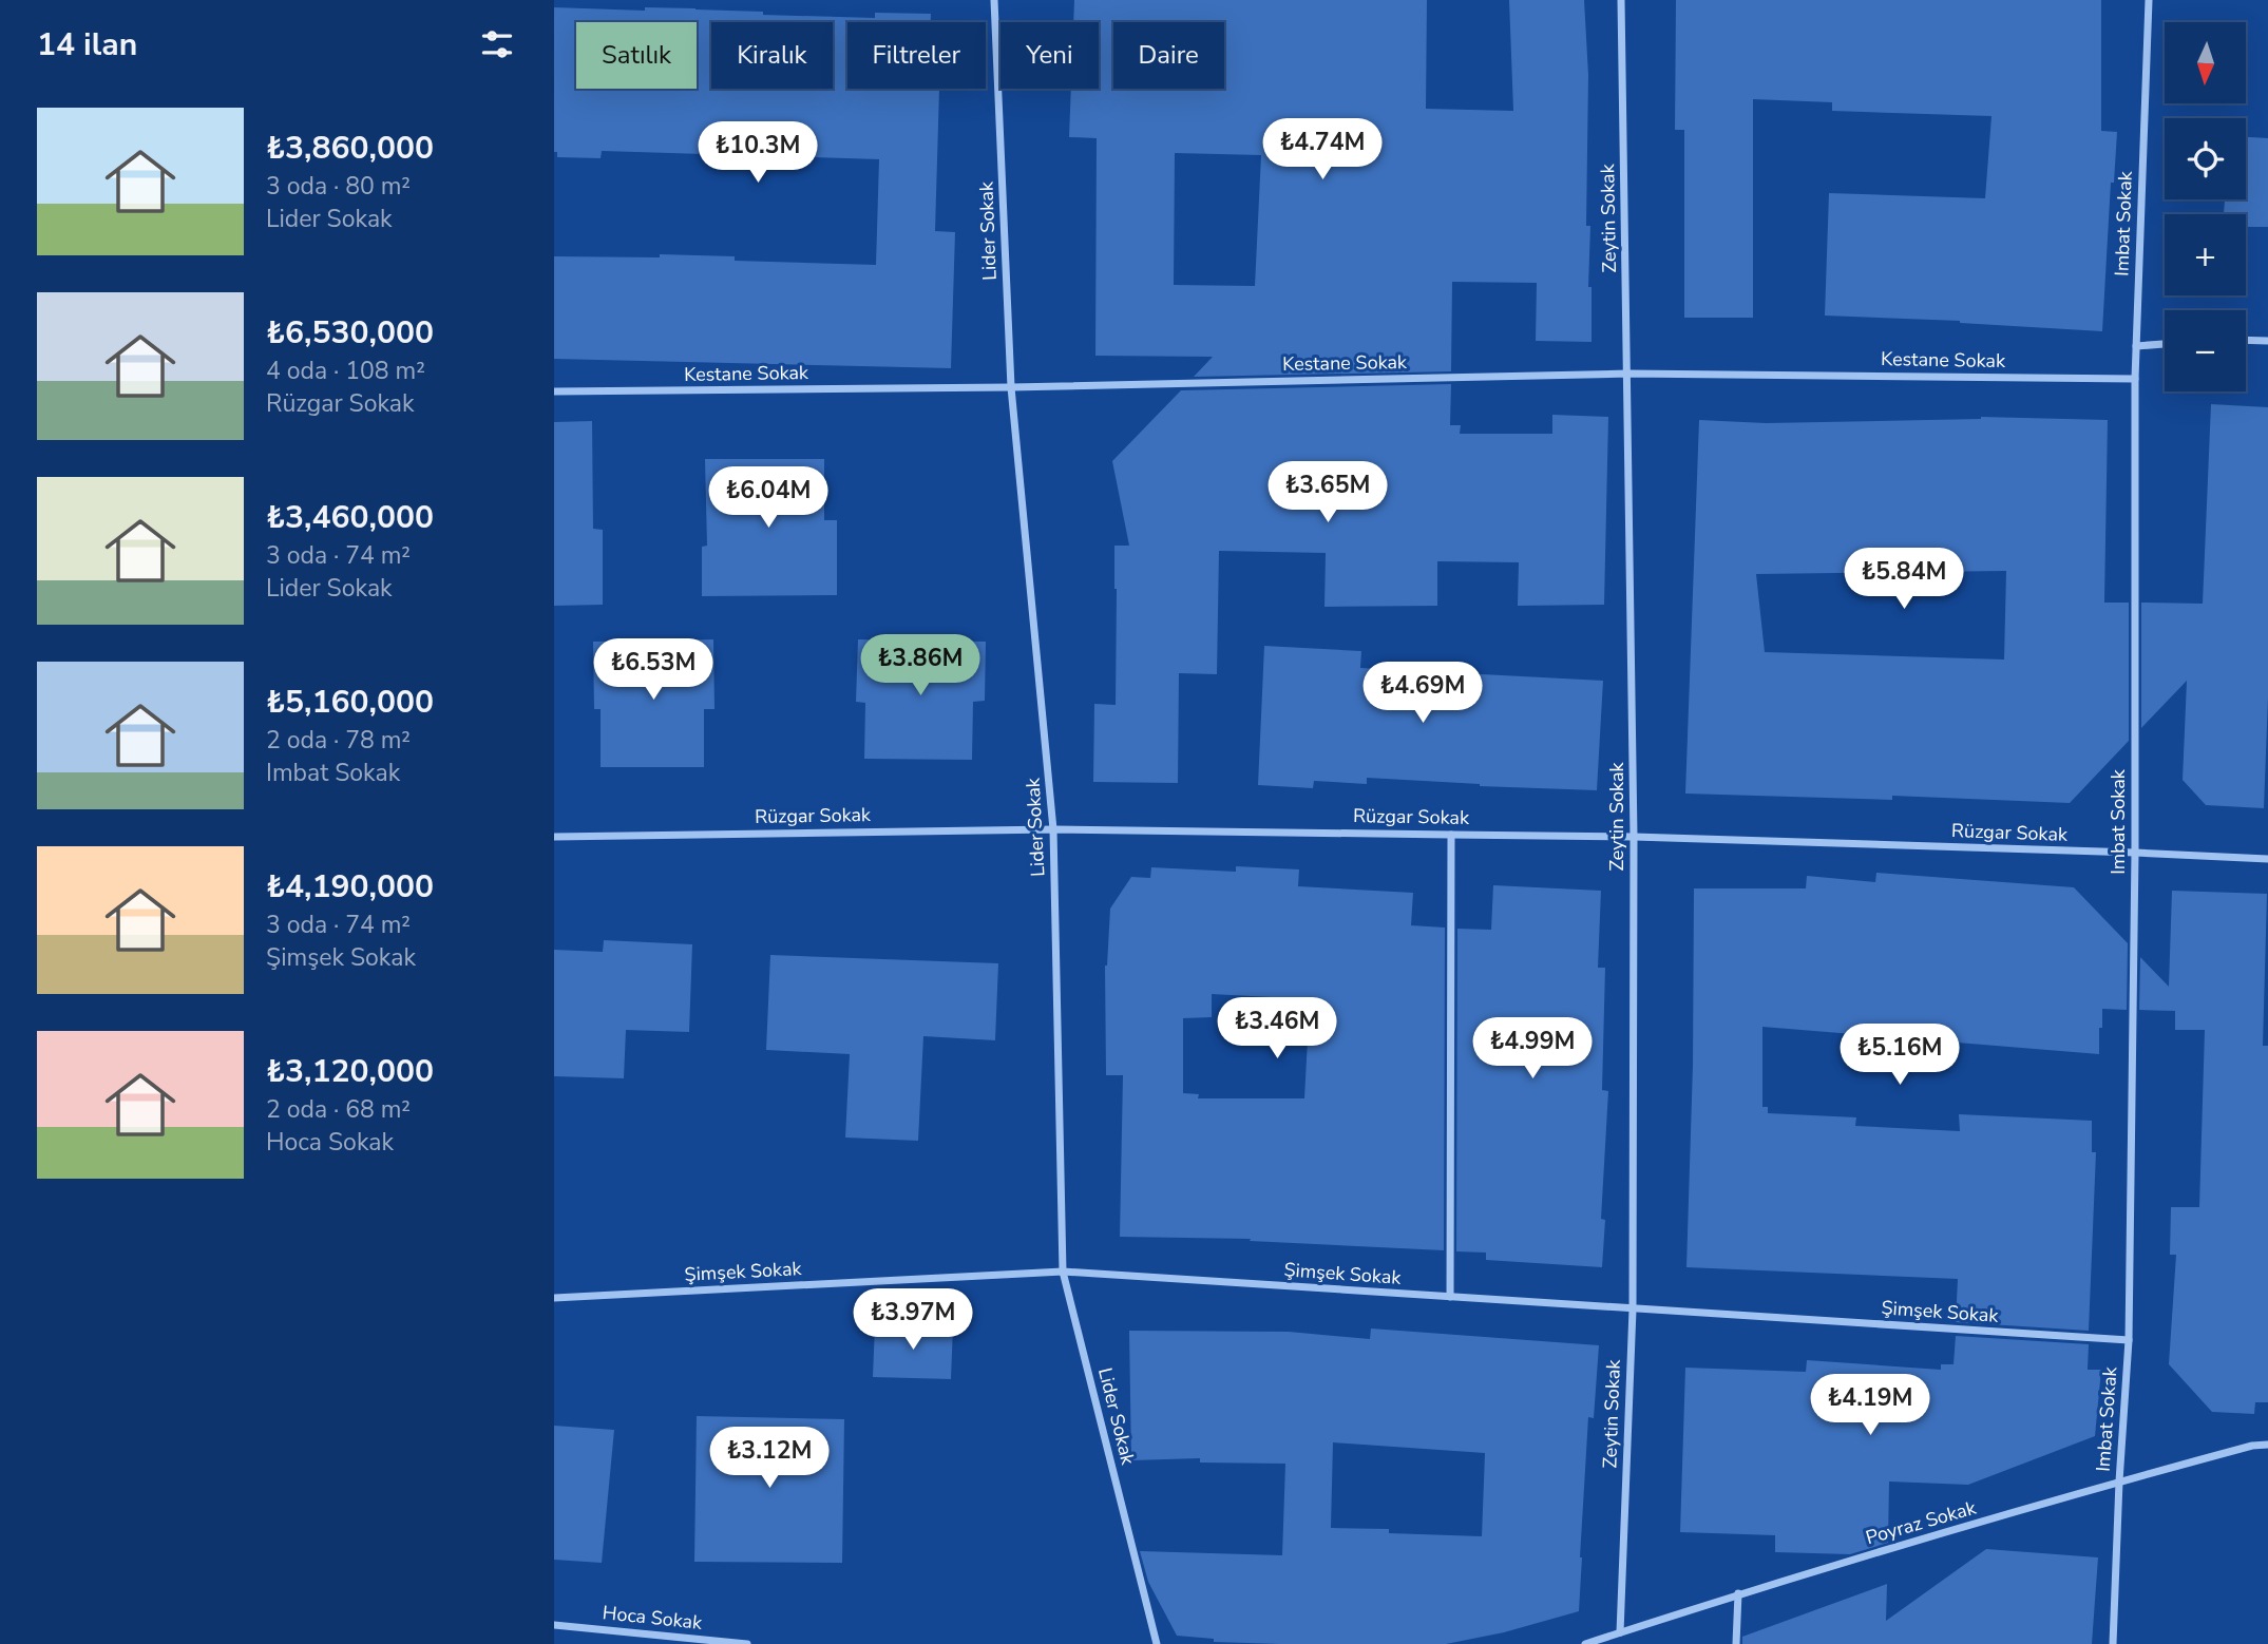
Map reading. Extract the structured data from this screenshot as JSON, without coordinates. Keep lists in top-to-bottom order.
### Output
{
  "streets": {
    "street": [
      "Zeytin Sokak",
      "Imbat Sokak",
      "Lider Sokak",
      "Kestane Sokak",
      "Rüzgar Sokak",
      "Şimşek Sokak",
      "Poyraz Sokak",
      "Hoca Sokak"
    ]
  },
  "crossings": [
    ["Zeytin Sokak", "Kestane Sokak"],
    ["Zeytin Sokak", "Rüzgar Sokak"],
    ["Zeytin Sokak", "Şimşek Sokak"],
    ["Zeytin Sokak", "Poyraz Sokak"],
    ["Imbat Sokak", "Kestane Sokak"],
    ["Imbat Sokak", "Rüzgar Sokak"],
    ["Imbat Sokak", "Şimşek Sokak"],
    ["Imbat Sokak", "Poyraz Sokak"],
    ["Lider Sokak", "Kestane Sokak"],
    ["Lider Sokak", "Rüzgar Sokak"],
    ["Lider Sokak", "Şimşek Sokak"]
  ],
  "north": "bottom",
  "page": {
    "heading": "14 ilan",
    "map_buttons": ["+", "−"],
    "chip": [
      "Satılık",
      "Kiralık",
      "Filtreler",
      "Yeni",
      "Daire"
    ],
    "list": [
      {
        "name": "₺3,860,000",
        "note": "3 oda · 80 m² · Lider Sokak"
      },
      {
        "name": "₺6,530,000",
        "note": "4 oda · 108 m² · Rüzgar Sokak"
      },
      {
        "name": "₺3,460,000",
        "note": "3 oda · 74 m² · Lider Sokak"
      },
      {
        "name": "₺5,160,000",
        "note": "2 oda · 78 m² · Imbat Sokak"
      },
      {
        "name": "₺4,190,000",
        "note": "3 oda · 74 m² · Şimşek Sokak"
      },
      {
        "name": "₺3,120,000",
        "note": "2 oda · 68 m² · Hoca Sokak"
      }
    ],
    "price": [
      "₺4.74M",
      "₺10.3M",
      "₺3.65M",
      "₺6.04M",
      "₺5.84M",
      "₺3.86M",
      "₺6.53M",
      "₺4.69M",
      "₺3.46M",
      "₺4.99M",
      "₺5.16M",
      "₺3.97M",
      "₺4.19M",
      "₺3.12M"
    ]
  }
}
